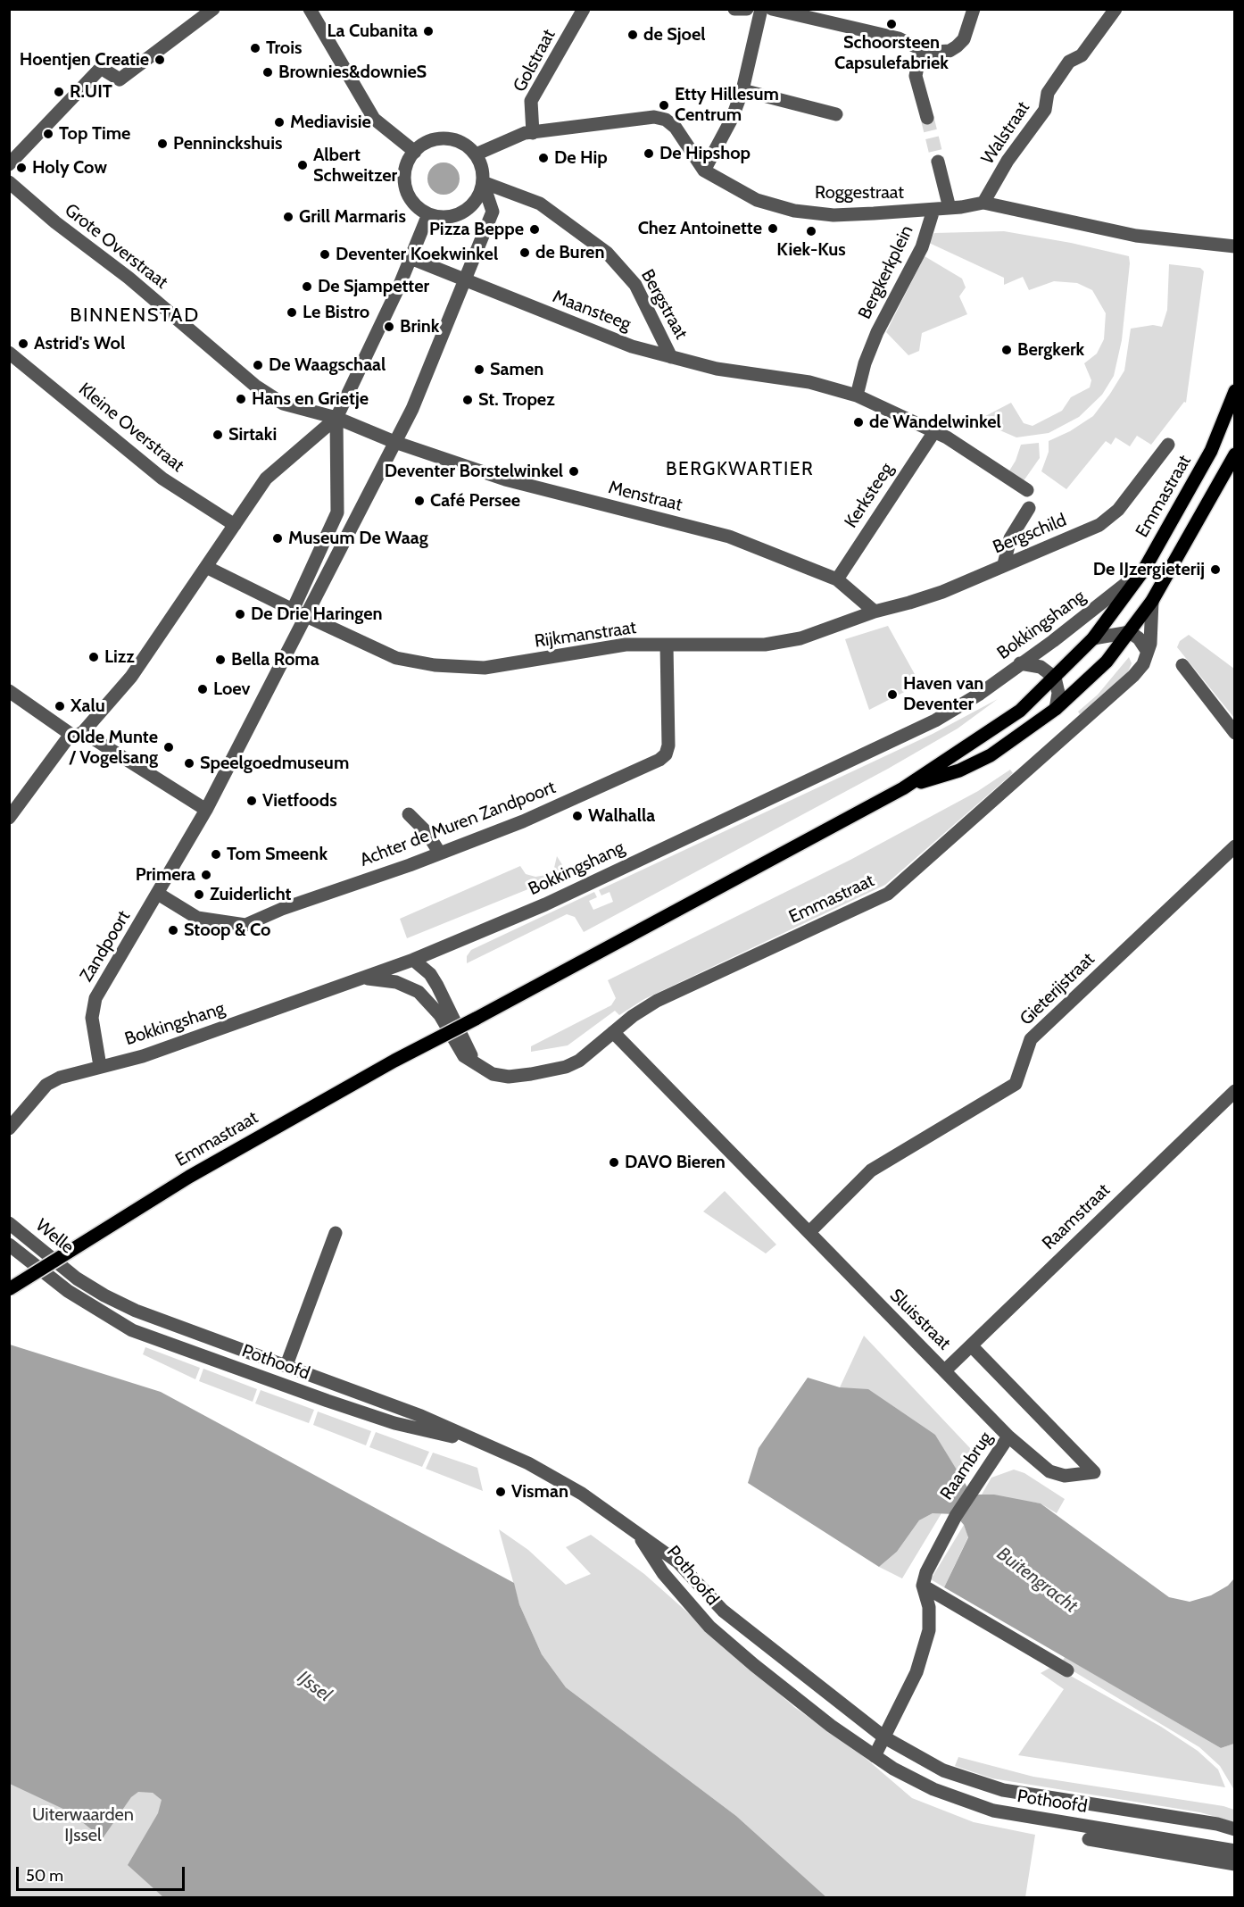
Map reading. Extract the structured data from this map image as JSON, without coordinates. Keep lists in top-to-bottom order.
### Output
{
  "streets": {
    "main road": ["Emmastraat"],
    "street": [
      "Golstraat",
      "Walstraat",
      "Roggestraat",
      "Grote Overstraat",
      "Bergkerkplein",
      "Bergstraat",
      "Maansteeg",
      "Kleine Overstraat",
      "Kerksteeg",
      "Menstraat",
      "Bergschild",
      "Bokkingshang",
      "Rijkmanstraat",
      "Achter de Muren Zandpoort",
      "Zandpoort",
      "Gieterijstraat",
      "Raamstraat",
      "Welle",
      "Sluisstraat",
      "Pothoofd",
      "Raambrug"
    ]
  },
  "crossings": [
    ["Golstraat", "Roggestraat"],
    ["Roggestraat", "Bergkerkplein"],
    ["Bergkerkplein", "Bergstraat"],
    ["Bergstraat", "Maansteeg"],
    ["Kerksteeg", "Menstraat"],
    ["Menstraat", "Bergschild"],
    ["Menstraat", "Rijkmanstraat"],
    ["Emmastraat", "Bokkingshang"],
    ["Emmastraat", "Sluisstraat"],
    ["Bergschild", "Rijkmanstraat"],
    ["Bokkingshang", "Zandpoort"],
    ["Rijkmanstraat", "Achter de Muren Zandpoort"],
    ["Achter de Muren Zandpoort", "Zandpoort"],
    ["Gieterijstraat", "Sluisstraat"],
    ["Raamstraat", "Sluisstraat"],
    ["Welle", "Pothoofd"],
    ["Sluisstraat", "Raambrug"]
  ],
  "districts": ["BINNENSTAD", "BERGKWARTIER"],
  "water": ["Buitengracht", "IJssel"],
  "parks": ["Uiterwaarden IJssel"],
  "places": [
    "Schoorsteen Capsulefabriek",
    "La Cubanita",
    "de Sjoel",
    "Trois",
    "Hoentjen Creatie",
    "Brownies&downieS",
    "R.UIT",
    "Etty Hillesum Centrum",
    "Mediavisie",
    "Top Time",
    "Penninckshuis",
    "De Hipshop",
    "De Hip",
    "Albert Schweitzer",
    "Holy Cow",
    "Grill Marmaris",
    "Chez Antoinette",
    "Pizza Beppe",
    "Kiek-Kus",
    "de Buren",
    "Deventer Koekwinkel",
    "De Sjampetter",
    "Le Bistro",
    "Brink",
    "Astrid's Wol",
    "Bergkerk",
    "De Waagschaal",
    "Samen",
    "Hans en Grietje",
    "St. Tropez",
    "de Wandelwinkel",
    "Sirtaki",
    "Deventer Borstelwinkel",
    "Café Persee",
    "Museum De Waag",
    "De IJzergieterij",
    "De Drie Haringen",
    "Lizz",
    "Bella Roma",
    "Loev",
    "Haven van Deventer",
    "Xalu",
    "Olde Munte / Vogelsang",
    "Speelgoedmuseum",
    "Vietfoods",
    "Walhalla",
    "Tom Smeenk",
    "Primera",
    "Zuiderlicht",
    "Stoop & Co",
    "DAVO Bieren",
    "Visman"
  ],
  "scale_bar": "50 m"
}
